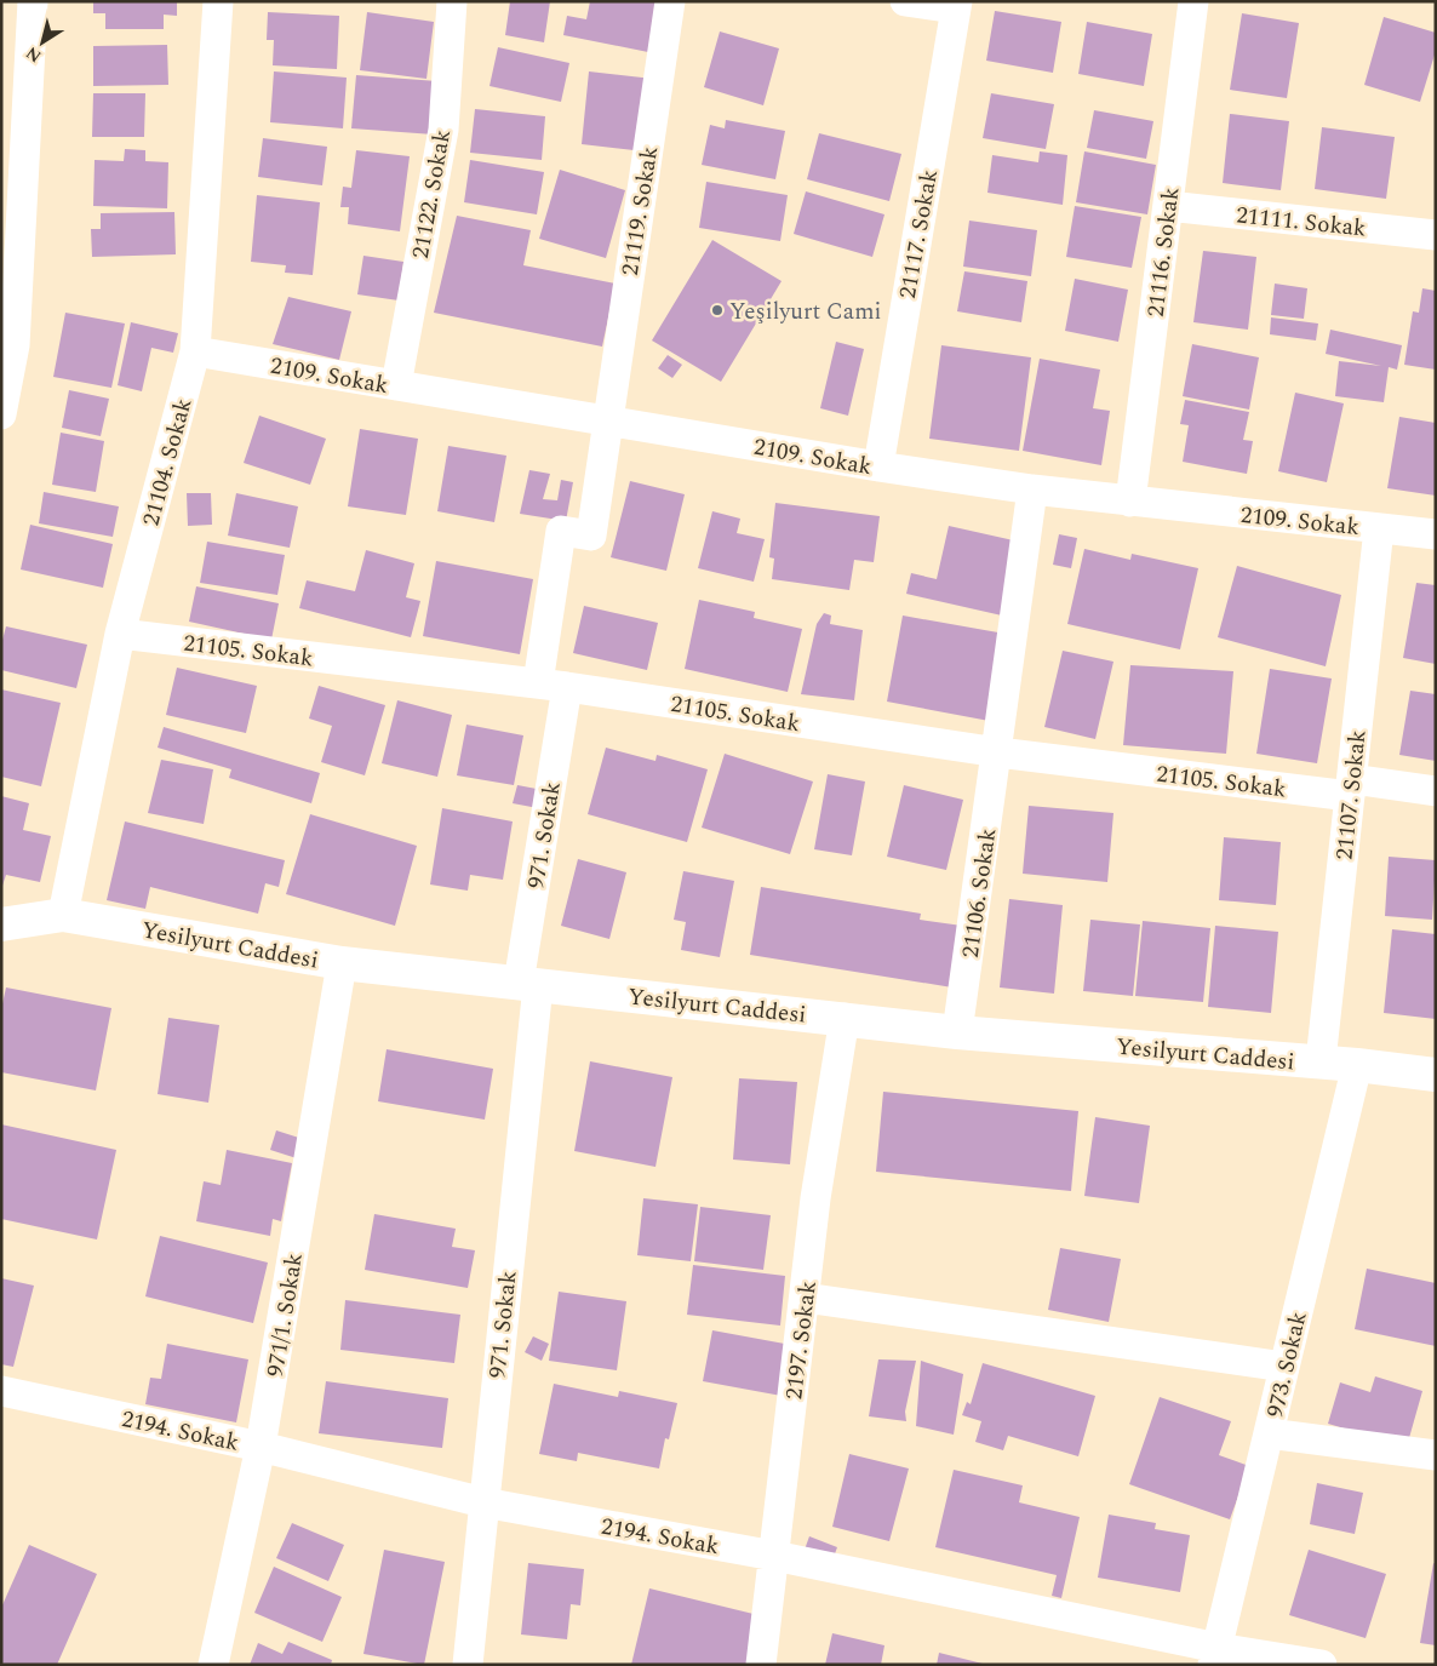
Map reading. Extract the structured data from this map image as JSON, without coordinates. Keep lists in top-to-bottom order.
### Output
{
  "streets": {
    "street": [
      "21122. Sokak",
      "21119. Sokak",
      "21111. Sokak",
      "21117. Sokak",
      "21116. Sokak",
      "2109. Sokak",
      "21104. Sokak",
      "21105. Sokak",
      "21107. Sokak",
      "971. Sokak",
      "21106. Sokak",
      "Yesilyurt Caddesi",
      "971/1. Sokak",
      "2197. Sokak",
      "973. Sokak",
      "2194. Sokak"
    ]
  },
  "crossings": [
    ["21122. Sokak", "2109. Sokak"],
    ["21119. Sokak", "2109. Sokak"],
    ["21119. Sokak", "21105. Sokak"],
    ["21119. Sokak", "971. Sokak"],
    ["21111. Sokak", "21116. Sokak"],
    ["21117. Sokak", "2109. Sokak"],
    ["21116. Sokak", "2109. Sokak"],
    ["2109. Sokak", "21104. Sokak"],
    ["2109. Sokak", "21107. Sokak"],
    ["2109. Sokak", "21106. Sokak"],
    ["21104. Sokak", "21105. Sokak"],
    ["21104. Sokak", "Yesilyurt Caddesi"],
    ["21105. Sokak", "21107. Sokak"],
    ["21105. Sokak", "971. Sokak"],
    ["21105. Sokak", "21106. Sokak"],
    ["21107. Sokak", "Yesilyurt Caddesi"],
    ["971. Sokak", "Yesilyurt Caddesi"],
    ["971. Sokak", "2194. Sokak"],
    ["21106. Sokak", "Yesilyurt Caddesi"],
    ["Yesilyurt Caddesi", "971/1. Sokak"],
    ["Yesilyurt Caddesi", "2197. Sokak"],
    ["Yesilyurt Caddesi", "973. Sokak"],
    ["971/1. Sokak", "2194. Sokak"],
    ["2197. Sokak", "2194. Sokak"],
    ["973. Sokak", "2194. Sokak"]
  ],
  "places": ["Yeşilyurt Cami"],
  "north": "bottom left"
}
